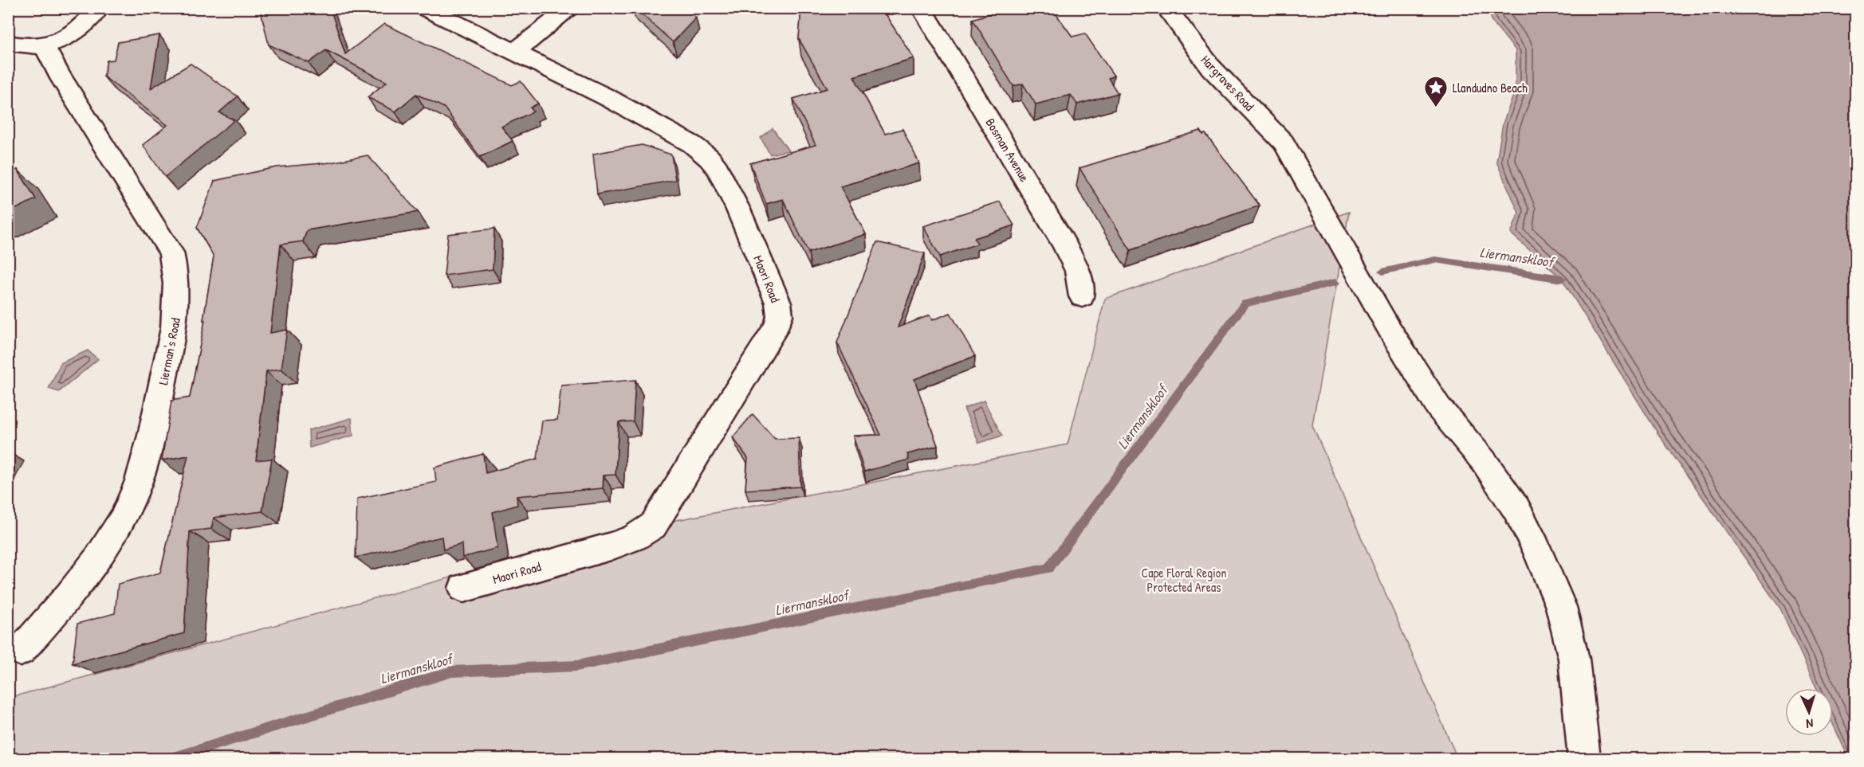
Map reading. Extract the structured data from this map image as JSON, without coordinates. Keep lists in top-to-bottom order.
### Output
{
  "streets": {
    "street": [
      "Hargraves Road",
      "Bosman Avenue",
      "Maori Road",
      "Lierman's Road"
    ]
  },
  "water": ["Liermanskloof"],
  "parks": ["Cape Floral Region Protected Areas"],
  "places": {
    "place": ["Llandudno Beach"]
  },
  "north": "bottom"
}
